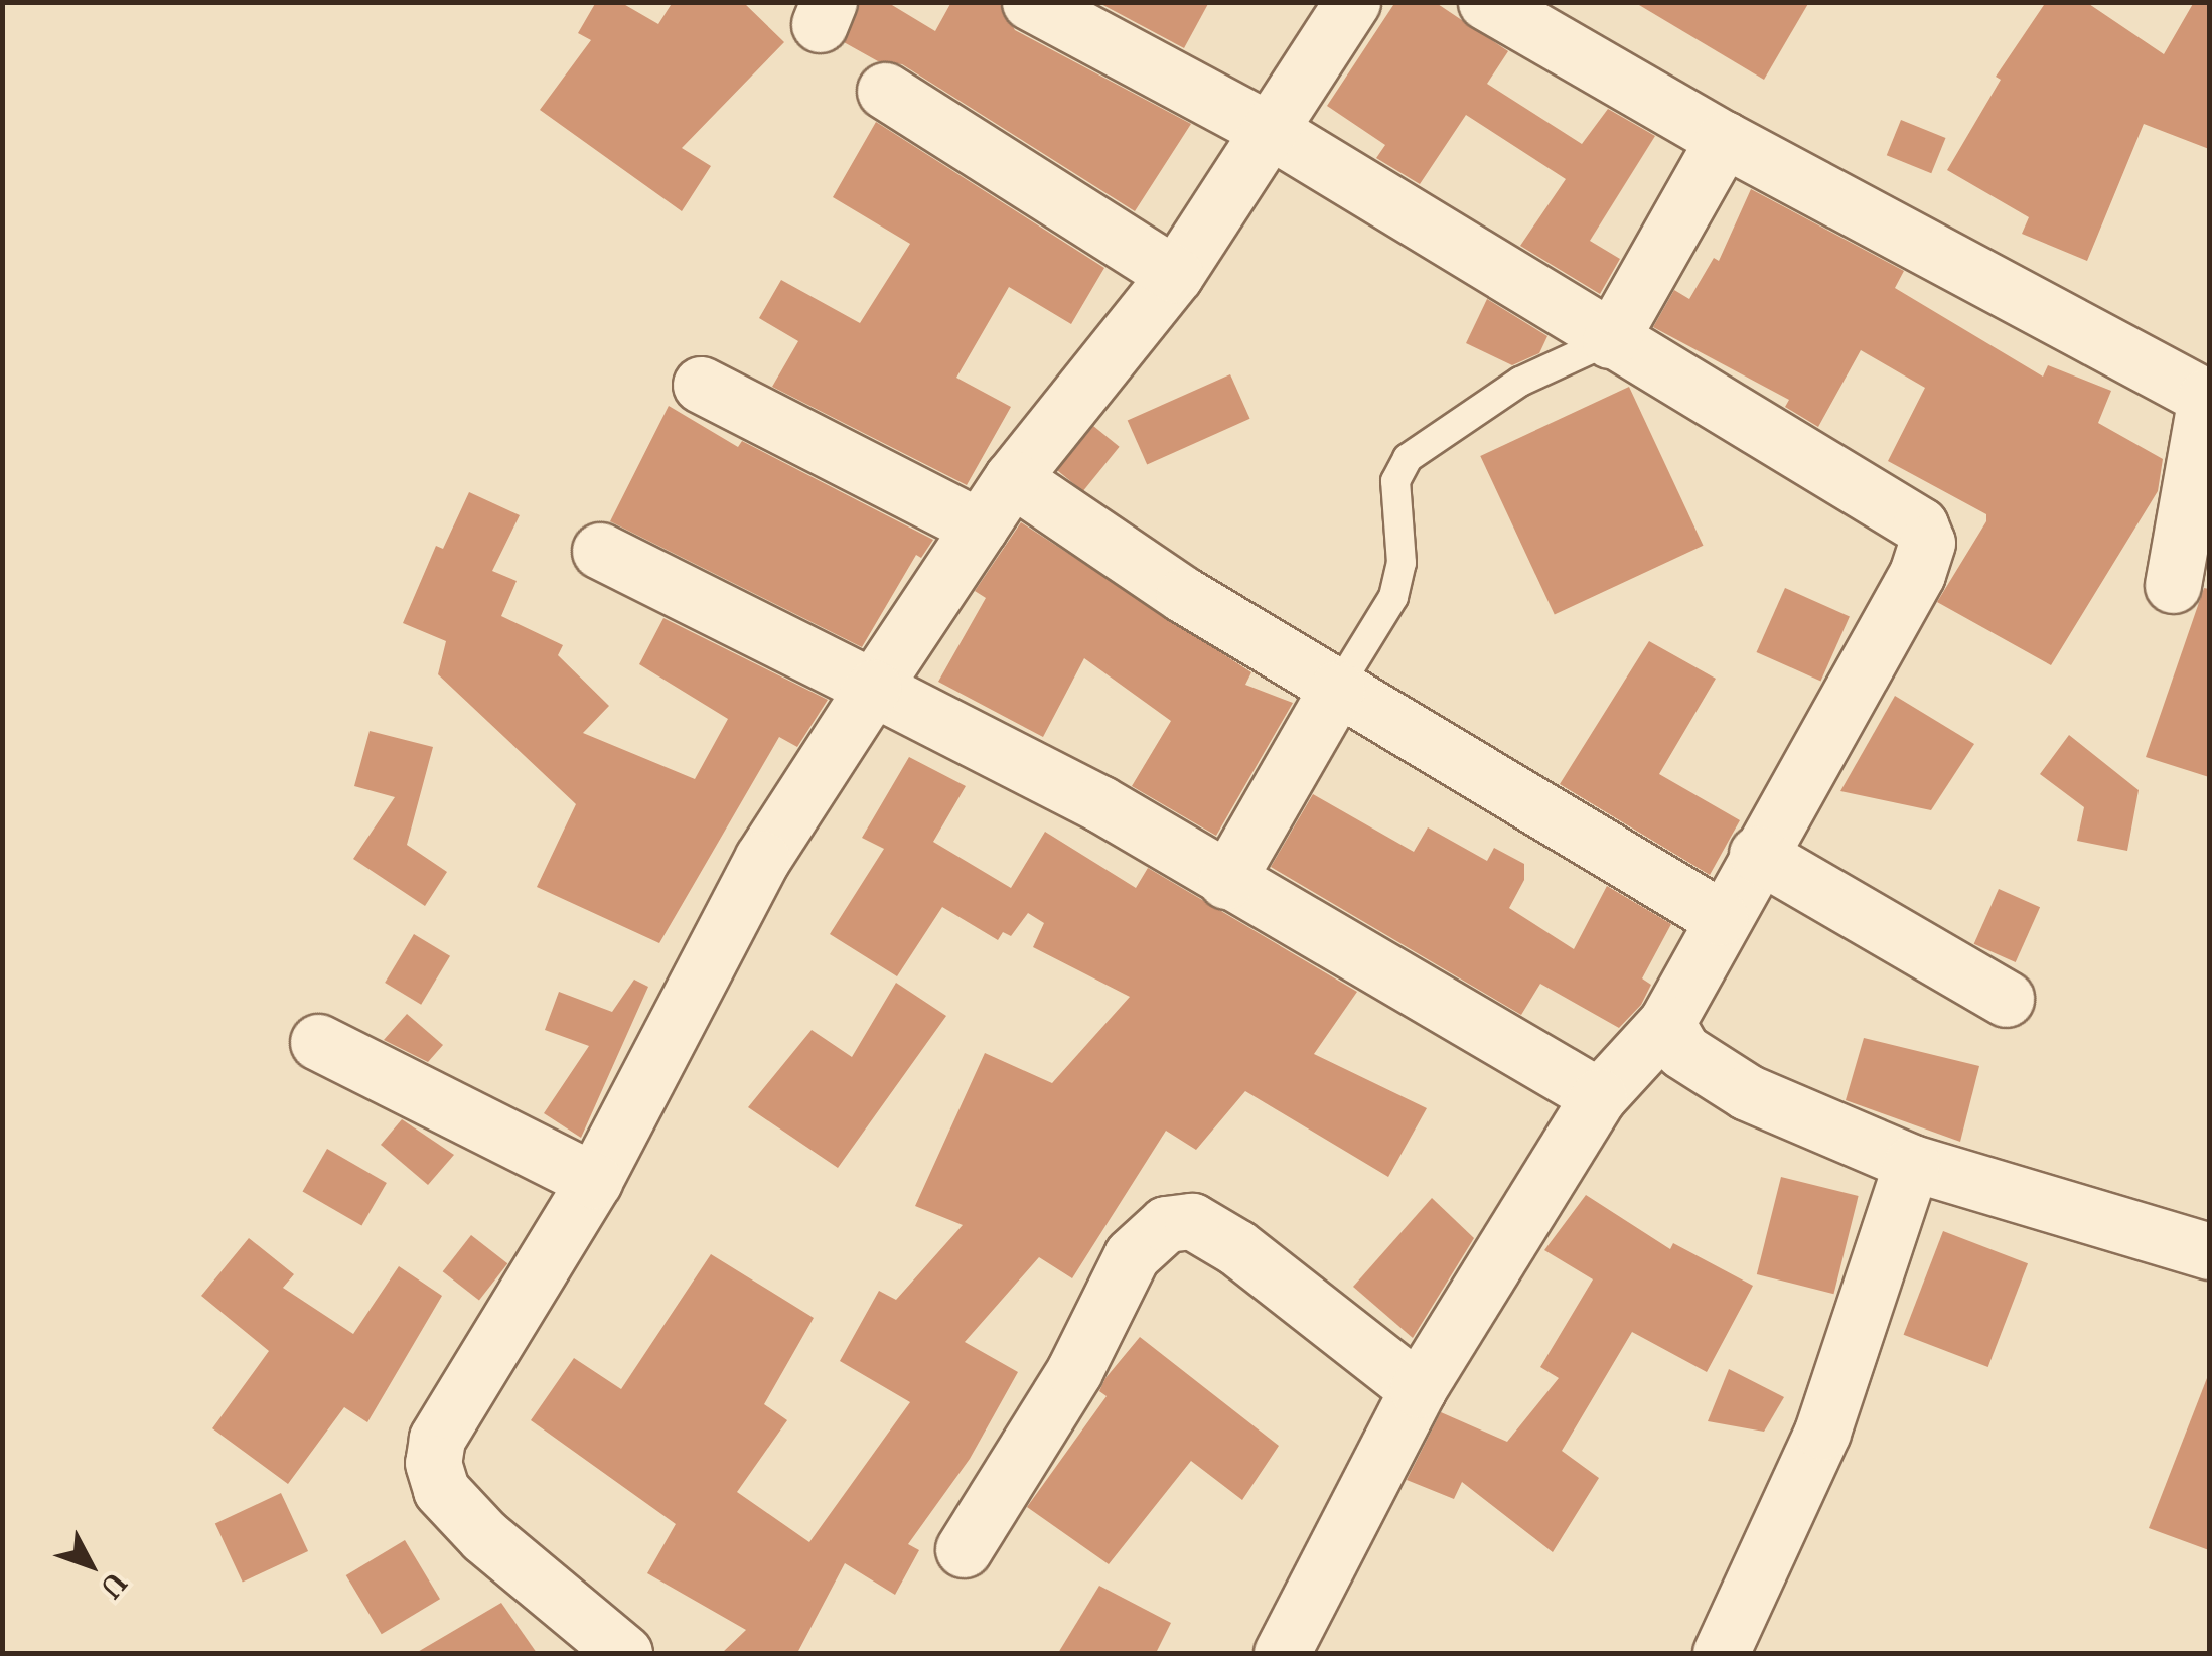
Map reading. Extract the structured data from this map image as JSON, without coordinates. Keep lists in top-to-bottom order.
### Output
{
  "north": "bottom right"
}
